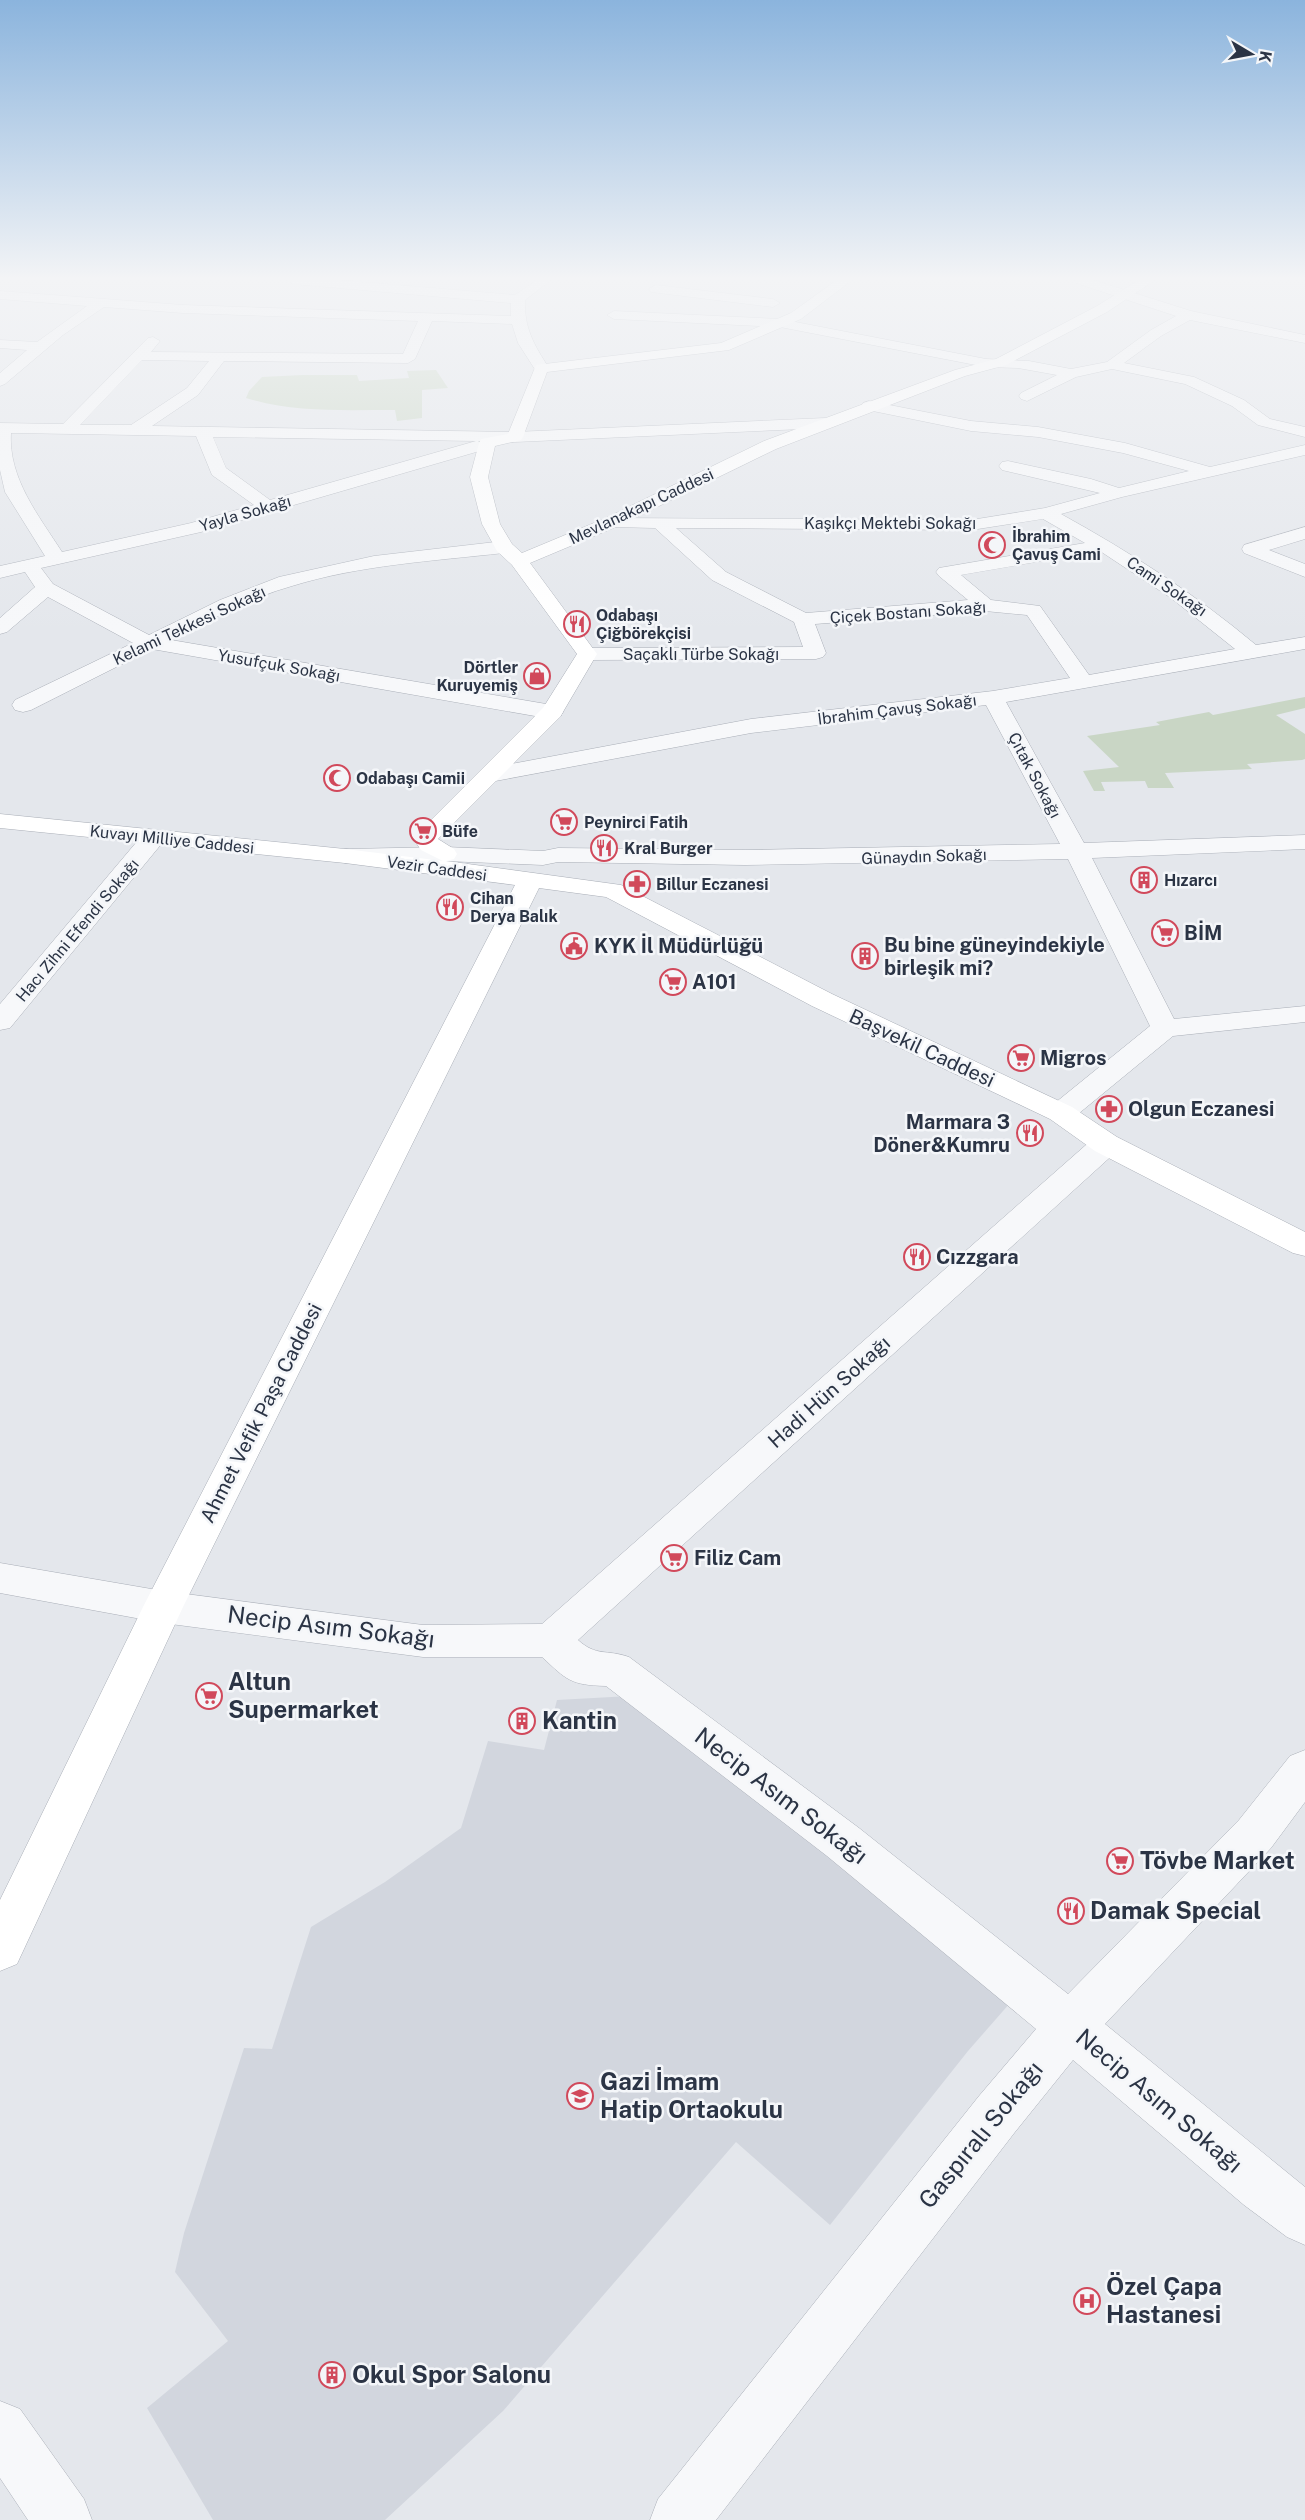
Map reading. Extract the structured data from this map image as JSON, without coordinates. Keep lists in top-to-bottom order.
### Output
{
  "streets": {
    "street": [
      "Mevlanakapı Caddesi",
      "Yayla Sokağı",
      "Kaşıkçı Mektebi Sokağı",
      "Cami Sokağı",
      "Çiçek Bostanı Sokağı",
      "Kelami Tekkesi Sokağı",
      "Saçaklı Türbe Sokağı",
      "Yusufçuk Sokağı",
      "İbrahim Çavuş Sokağı",
      "Çıtak Sokağı",
      "Kuvayı Milliye Caddesi",
      "Günaydın Sokağı",
      "Vezir Caddesi",
      "Hacı Zihni Efendi Sokağı",
      "Başvekil Caddesi",
      "Hadi Hün Sokağı",
      "Ahmet Vefik Paşa Caddesi",
      "Necip Asım Sokağı",
      "Gaspıralı Sokağı"
    ]
  },
  "crossings": [
    ["Mevlanakapı Caddesi", "Kaşıkçı Mektebi Sokağı"],
    ["Mevlanakapı Caddesi", "Kelami Tekkesi Sokağı"],
    ["Yayla Sokağı", "Yusufçuk Sokağı"],
    ["Kaşıkçı Mektebi Sokağı", "Cami Sokağı"],
    ["Cami Sokağı", "İbrahim Çavuş Sokağı"],
    ["Çiçek Bostanı Sokağı", "Saçaklı Türbe Sokağı"],
    ["Çiçek Bostanı Sokağı", "İbrahim Çavuş Sokağı"],
    ["Kelami Tekkesi Sokağı", "Yusufçuk Sokağı"],
    ["İbrahim Çavuş Sokağı", "Çıtak Sokağı"],
    ["Çıtak Sokağı", "Günaydın Sokağı"],
    ["Kuvayı Milliye Caddesi", "Günaydın Sokağı"],
    ["Kuvayı Milliye Caddesi", "Vezir Caddesi"],
    ["Kuvayı Milliye Caddesi", "Hacı Zihni Efendi Sokağı"],
    ["Günaydın Sokağı", "Vezir Caddesi"],
    ["Günaydın Sokağı", "Başvekil Caddesi"],
    ["Günaydın Sokağı", "Ahmet Vefik Paşa Caddesi"],
    ["Vezir Caddesi", "Başvekil Caddesi"],
    ["Vezir Caddesi", "Ahmet Vefik Paşa Caddesi"],
    ["Başvekil Caddesi", "Hadi Hün Sokağı"],
    ["Başvekil Caddesi", "Ahmet Vefik Paşa Caddesi"],
    ["Hadi Hün Sokağı", "Necip Asım Sokağı"],
    ["Ahmet Vefik Paşa Caddesi", "Necip Asım Sokağı"],
    ["Necip Asım Sokağı", "Gaspıralı Sokağı"]
  ],
  "places": {
    "mosque": ["İbrahim Çavuş Cami", "Odabaşı Camii"],
    "restaurant": [
      "Odabaşı Çiğbörekçisi",
      "Kral Burger",
      "Cihan Derya Balık",
      "Marmara 3 Döner&Kumru",
      "Cızzgara",
      "Damak Special"
    ],
    "shop": ["Dörtler Kuruyemiş"],
    "supermarket": [
      "Peynirci Fatih",
      "Büfe",
      "BİM",
      "A101",
      "Migros",
      "Filiz Cam",
      "Altun Supermarket",
      "Tövbe Market"
    ],
    "building": [
      "Hızarcı",
      "Bu bine güneyindekiyle birleşik mi?",
      "Kantin",
      "Okul Spor Salonu"
    ],
    "pharmacy": ["Billur Eczanesi", "Olgun Eczanesi"],
    "public building": ["KYK İl Müdürlüğü"],
    "school or university": ["Gazi İmam Hatip Ortaokulu"],
    "hospital": ["Özel Çapa Hastanesi"]
  },
  "north": "right"
}
